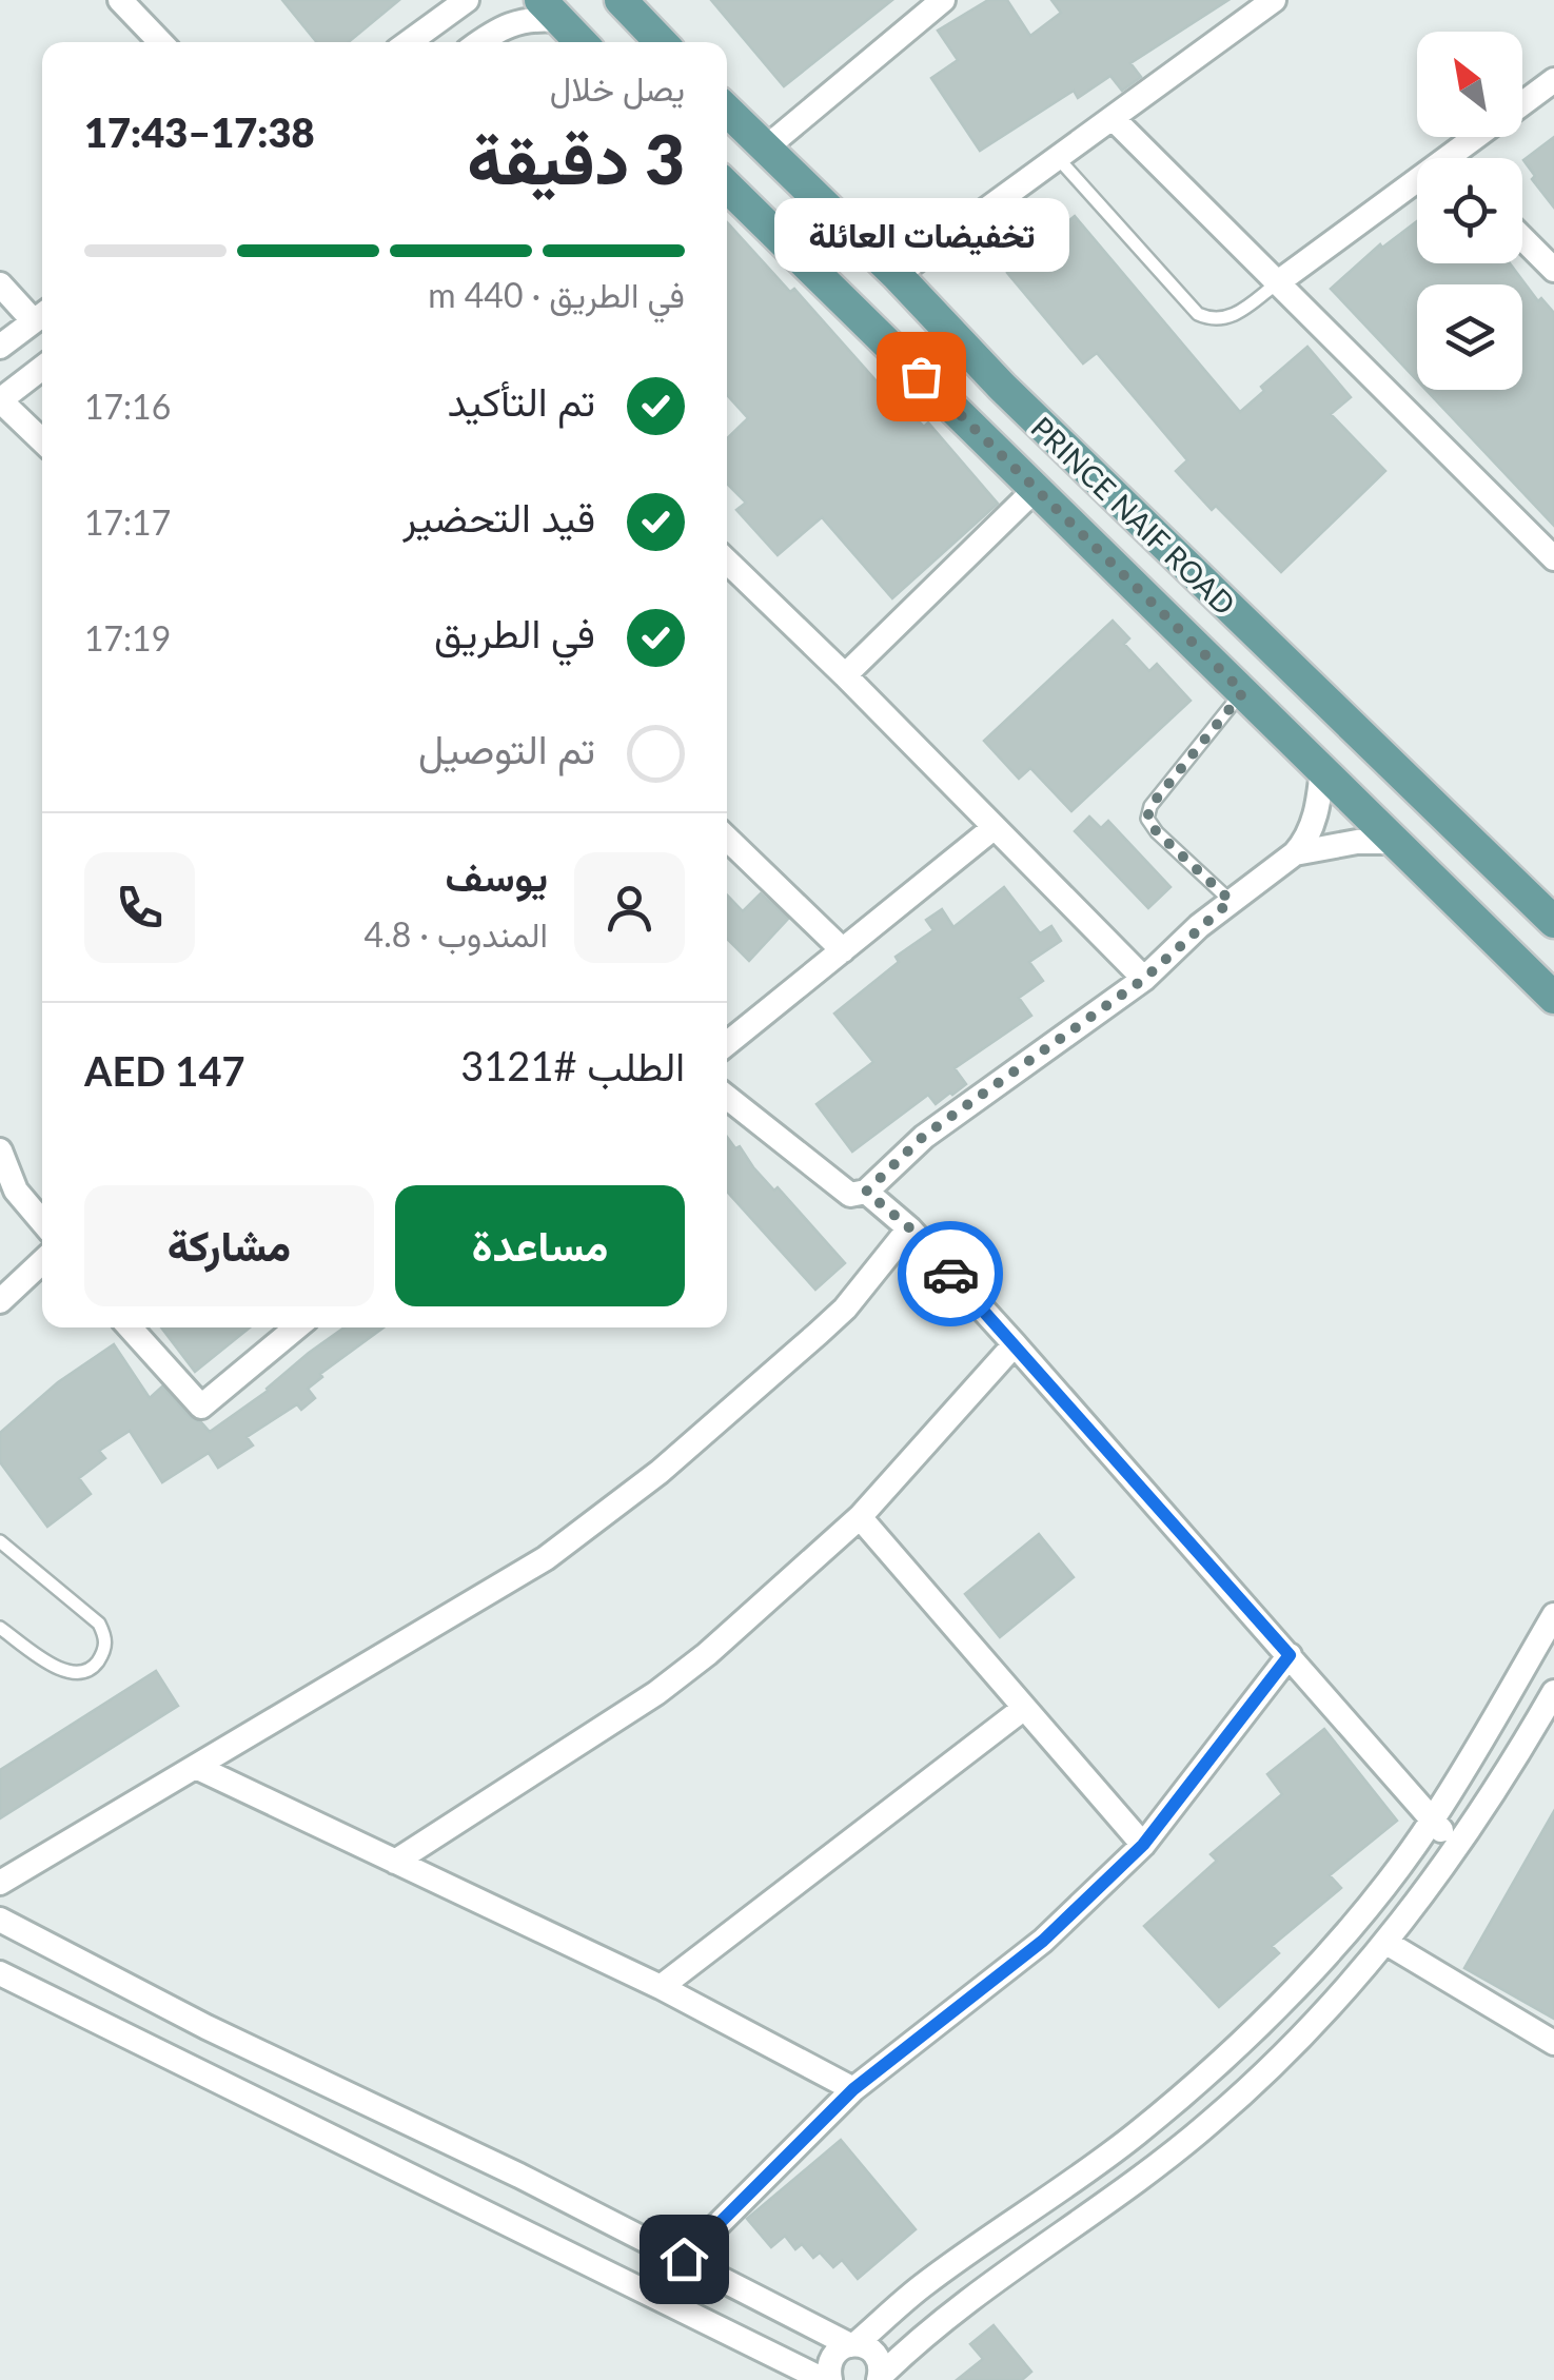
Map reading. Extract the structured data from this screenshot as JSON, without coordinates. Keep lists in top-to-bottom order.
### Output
{
  "streets": {
    "main road": ["PRINCE NAIF ROAD"]
  },
  "places": ["تخفيضات العائلة"],
  "north": "top left",
  "page": {
    "heading": ["3 دقيقة", "يصل خلال", "17:38–17:43"],
    "panel": [
      "يوسف",
      "المندوب · 4.8",
      "الطلب #3121",
      "AED 147"
    ],
    "bubble": "تخفيضات العائلة",
    "bar": "في الطريق · 440 m",
    "list": [
      ["تم التأكيد", "17:16"],
      ["قيد التحضير", "17:17"],
      ["في الطريق", "17:19"],
      "تم التوصيل"
    ],
    "buttons": ["مساعدة", "مشاركة"]
  }
}
